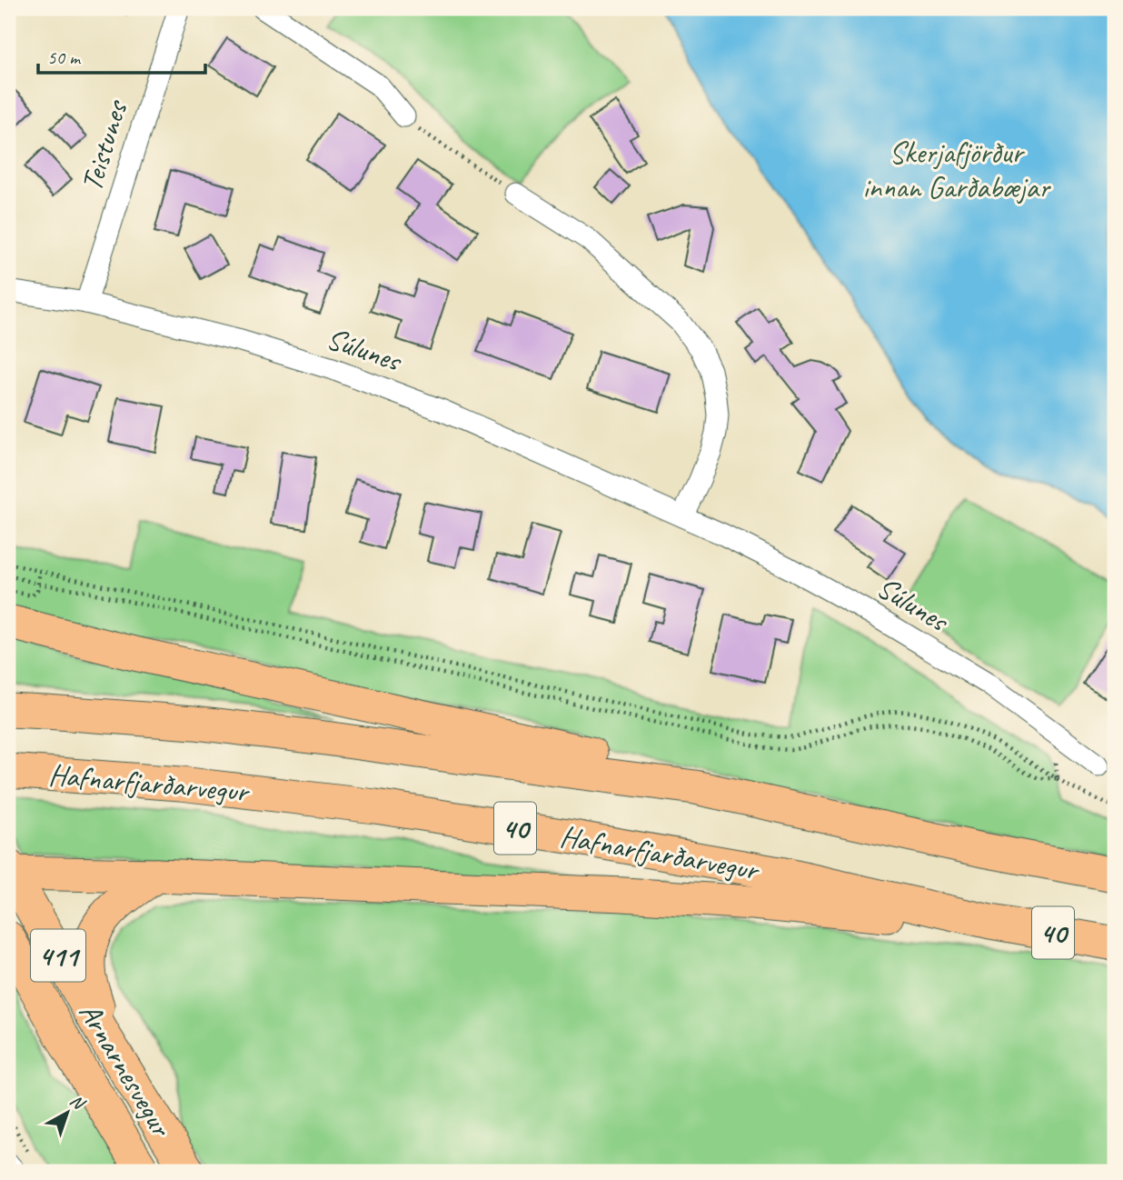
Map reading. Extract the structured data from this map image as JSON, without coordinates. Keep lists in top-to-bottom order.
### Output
{
  "streets": {
    "main road": [
      "Hafnarfjarðarvegur",
      "40",
      "411",
      "Arnarnesvegur"
    ],
    "street": ["Teistunes", "Súlunes"]
  },
  "crossings": [
    ["Teistunes", "Súlunes"]
  ],
  "parks": ["Skerjafjörður innan Garðabæjar"],
  "scale_bar": "50 m",
  "north": "top right"
}
